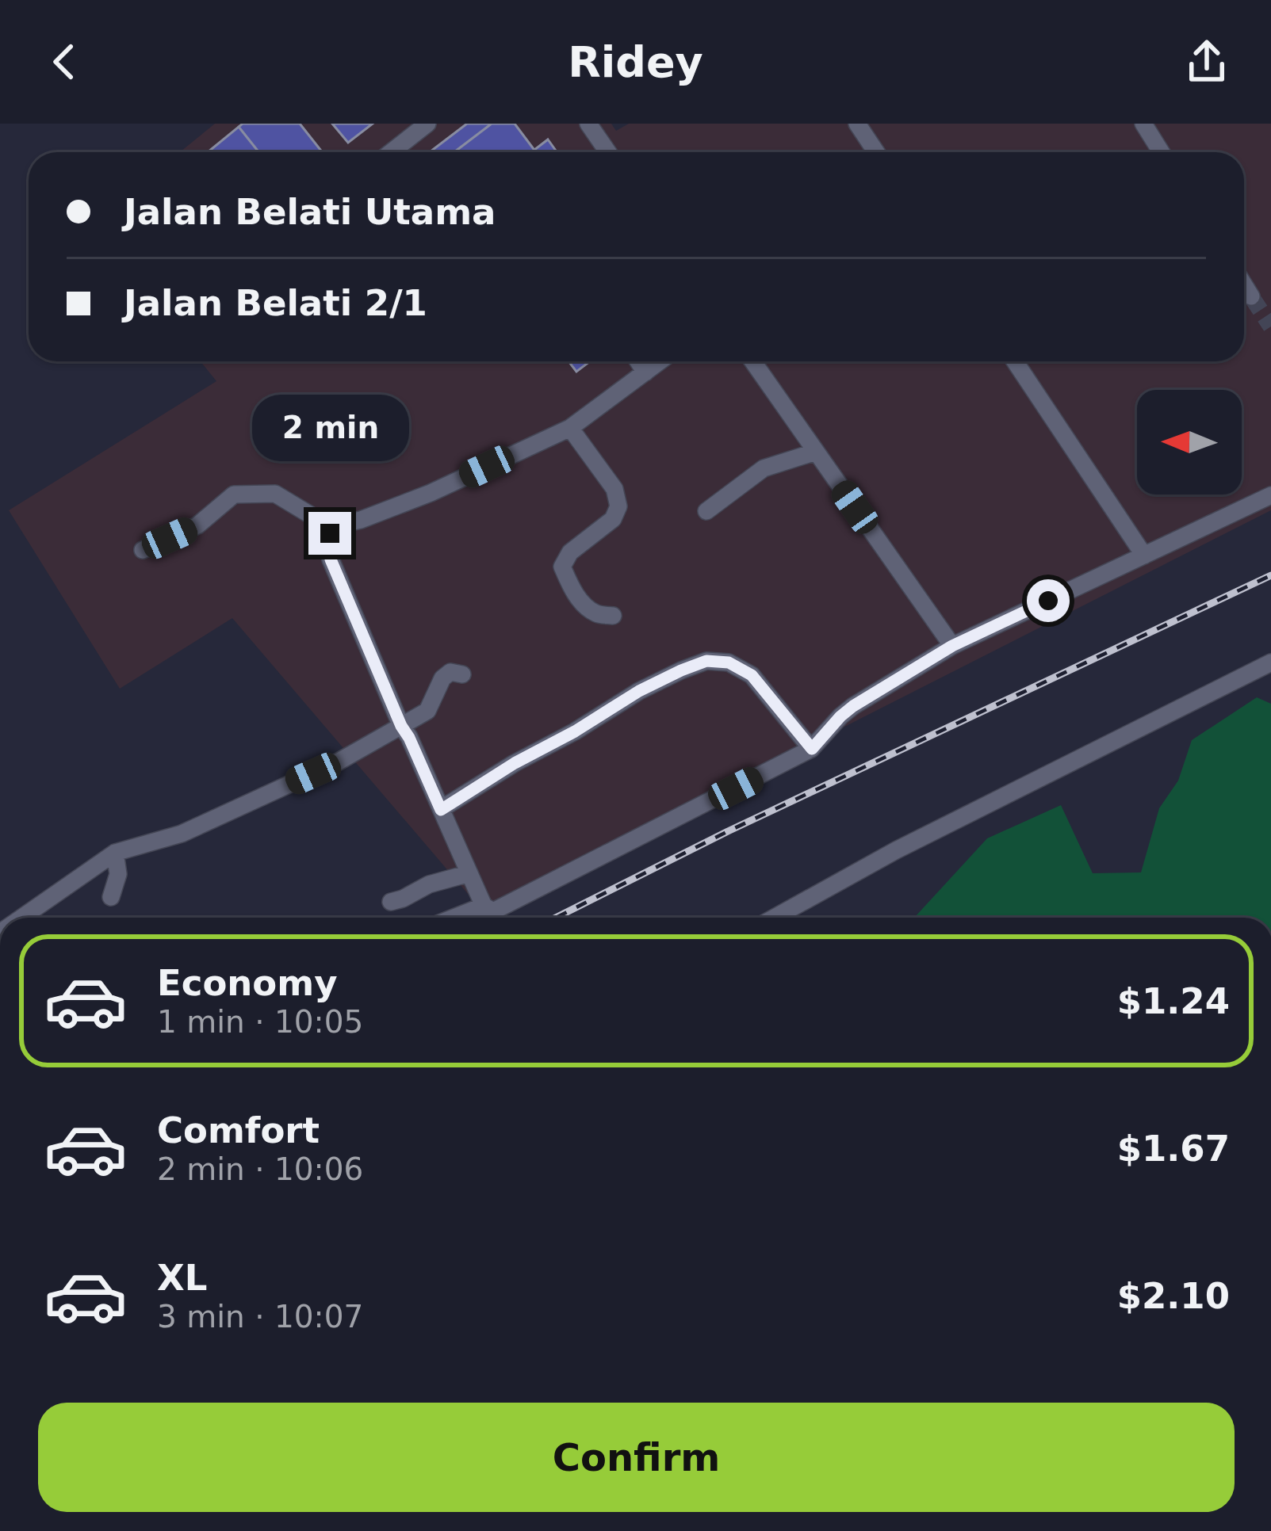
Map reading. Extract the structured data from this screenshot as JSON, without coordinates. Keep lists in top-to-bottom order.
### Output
{
  "north": "left",
  "page": {
    "header": "Ridey",
    "banner": ["Jalan Belati Utama", "Jalan Belati 2/1"],
    "bubble": "2 min",
    "list": [
      {
        "name": "Economy",
        "note": "1 min · 10:05",
        "value": "$1.24"
      },
      {
        "name": "Comfort",
        "note": "2 min · 10:06",
        "value": "$1.67"
      },
      {
        "name": "XL",
        "note": "3 min · 10:07",
        "value": "$2.10"
      }
    ],
    "buttons": "Confirm"
  }
}
